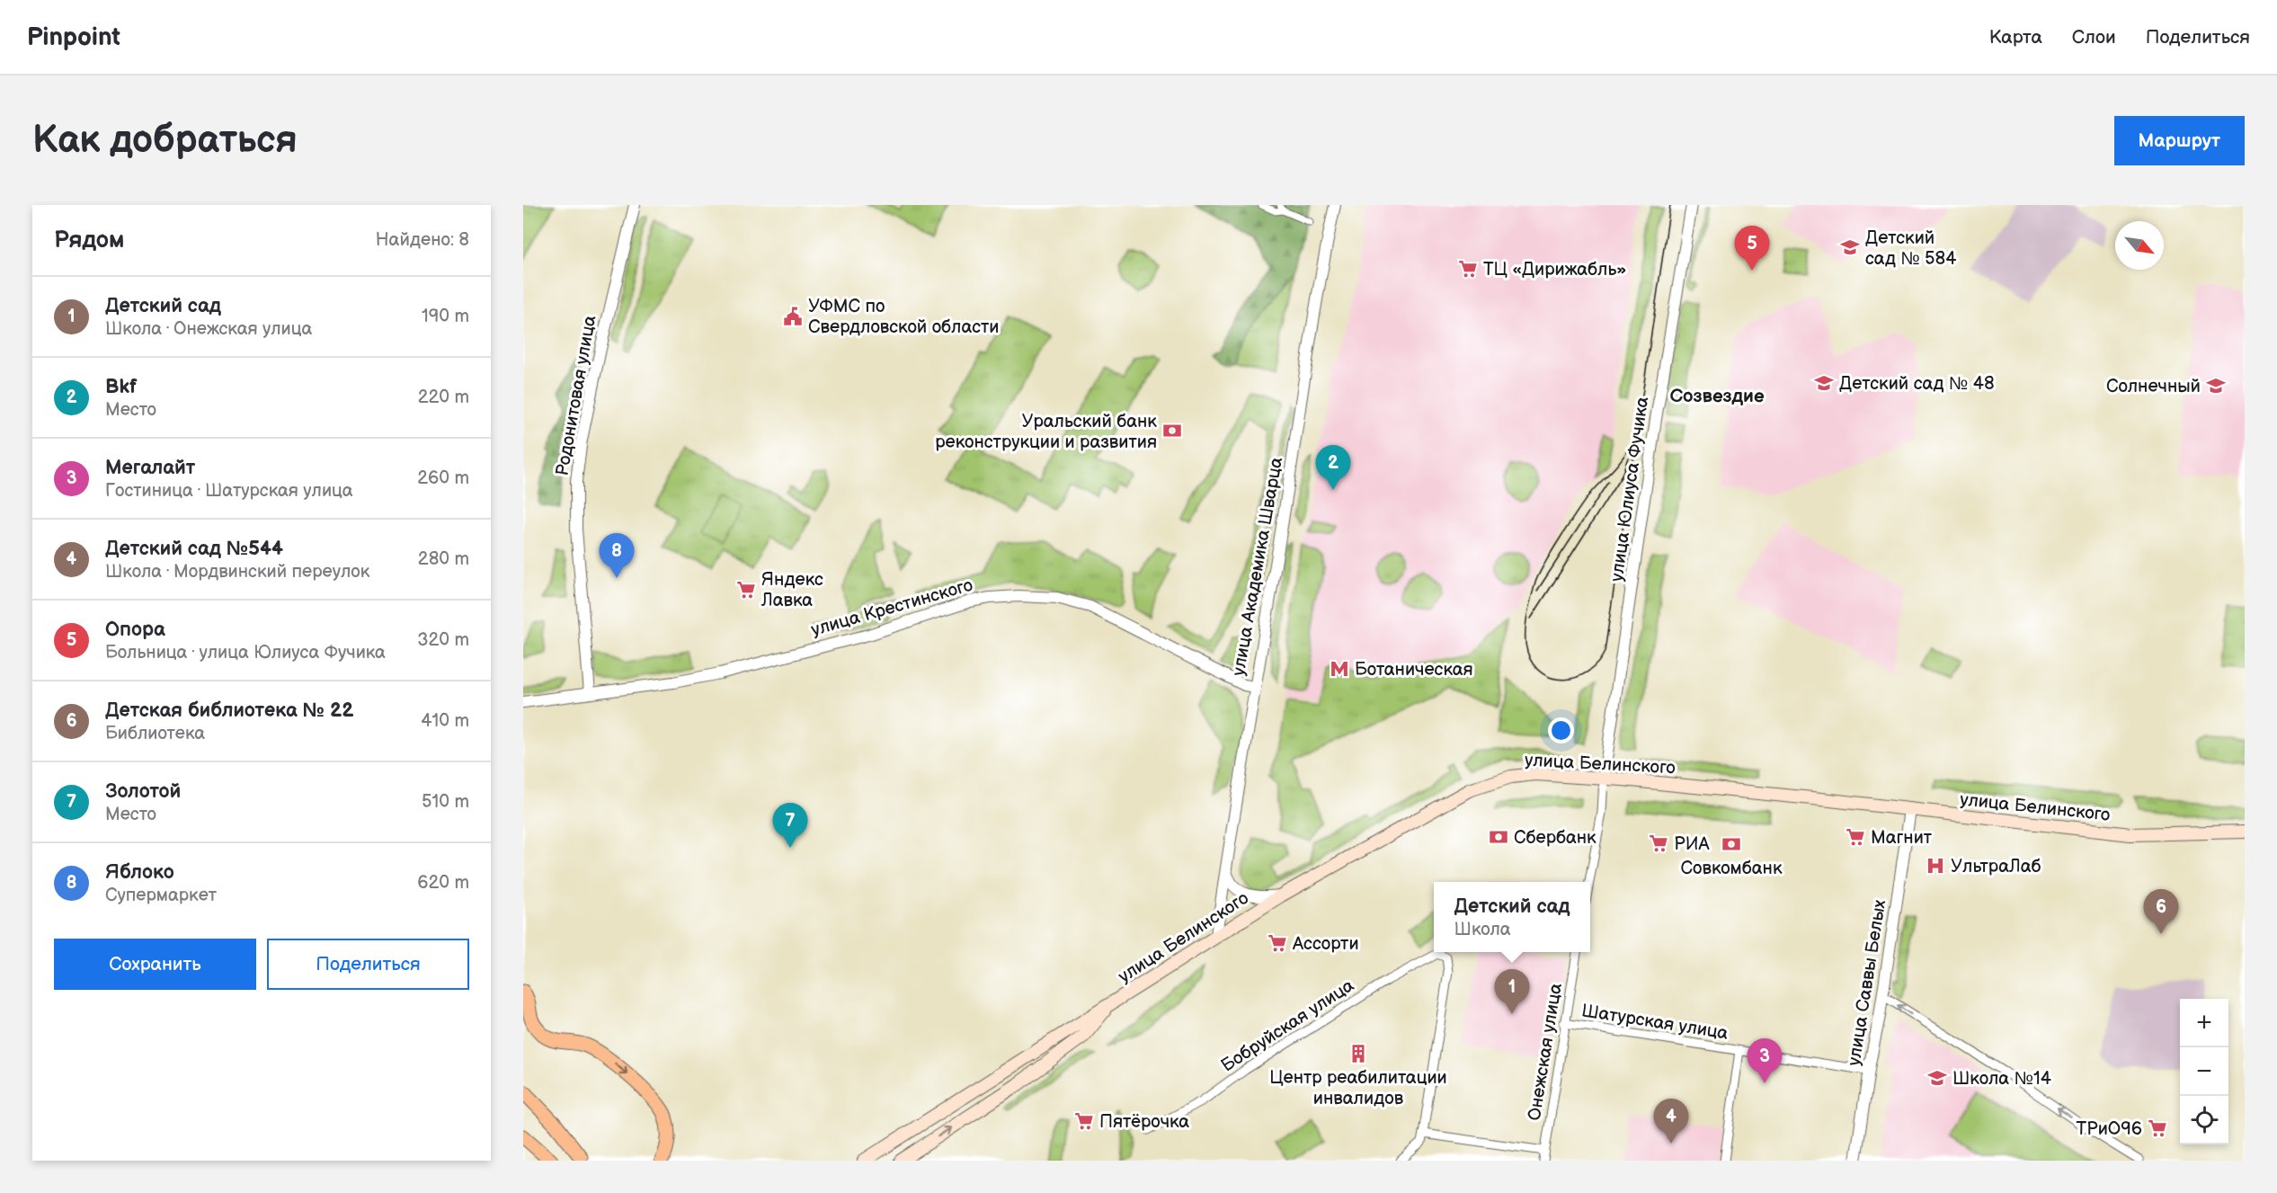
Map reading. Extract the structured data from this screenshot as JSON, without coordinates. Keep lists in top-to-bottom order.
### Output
{
  "streets": {
    "main road": ["улица Белинского"],
    "street": [
      "Родонитовая улица",
      "улица Юлиуса Фучика",
      "улица Академика Шварца",
      "улица Крестинского",
      "улица Саввы Белых",
      "Шатурская улица",
      "Бобруйская улица",
      "Онежская улица"
    ]
  },
  "crossings": [
    ["Родонитовая улица", "улица Крестинского"],
    ["улица Юлиуса Фучика", "улица Белинского"],
    ["улица Академика Шварца", "улица Крестинского"],
    ["улица Академика Шварца", "улица Белинского"],
    ["улица Белинского", "улица Саввы Белых"],
    ["улица Саввы Белых", "Шатурская улица"],
    ["Шатурская улица", "Онежская улица"]
  ],
  "districts": ["Созвездие"],
  "places": {
    "school or university": [
      "Детский сад № 584",
      "Детский сад № 48",
      "Солнечный",
      "Школа №14"
    ],
    "supermarket": [
      "ТЦ «Дирижабль»",
      "Яндекс Лавка",
      "Магнит",
      "РИА",
      "Ассорти",
      "Пятёрочка",
      "ТРиО96"
    ],
    "public building": ["УФМС по Свердловской области"],
    "bank": ["Уральский банк реконструкции и развития", "Сбербанк", "Совкомбанк"],
    "metro station": ["Ботаническая"],
    "hospital": ["УльтраЛаб"],
    "building": ["Центр реабилитации инвалидов"]
  },
  "north": "bottom right",
  "page": {
    "header": "Pinpoint",
    "nav": ["Карта", "Слои", "Поделиться"],
    "buttons": [
      "Маршрут",
      ["Сохранить", "Поделиться"]
    ],
    "title": "Как добраться",
    "heading": ["Рядом", "Найдено: 8"],
    "pins": [
      "5",
      "2",
      "8",
      "7",
      "6",
      "1",
      "3",
      "4"
    ],
    "list": [
      {
        "mark": "1",
        "name": "Детский сад",
        "note": "Школа · Онежская улица",
        "value": "190 m"
      },
      {
        "mark": "2",
        "name": "Bkf",
        "note": "Место",
        "value": "220 m"
      },
      {
        "mark": "3",
        "name": "Мегалайт",
        "note": "Гостиница · Шатурская улица",
        "value": "260 m"
      },
      {
        "mark": "4",
        "name": "Детский сад №544",
        "note": "Школа · Мордвинский переулок",
        "value": "280 m"
      },
      {
        "mark": "5",
        "name": "Опора",
        "note": "Больница · улица Юлиуса Фучика",
        "value": "320 m"
      },
      {
        "mark": "6",
        "name": "Детская библиотека № 22",
        "note": "Библиотека",
        "value": "410 m"
      },
      {
        "mark": "7",
        "name": "Золотой",
        "note": "Место",
        "value": "510 m"
      },
      {
        "mark": "8",
        "name": "Яблоко",
        "note": "Супермаркет",
        "value": "620 m"
      }
    ],
    "popup": ["Детский сад", "Школа"],
    "map_buttons": ["+", "−"]
  }
}
